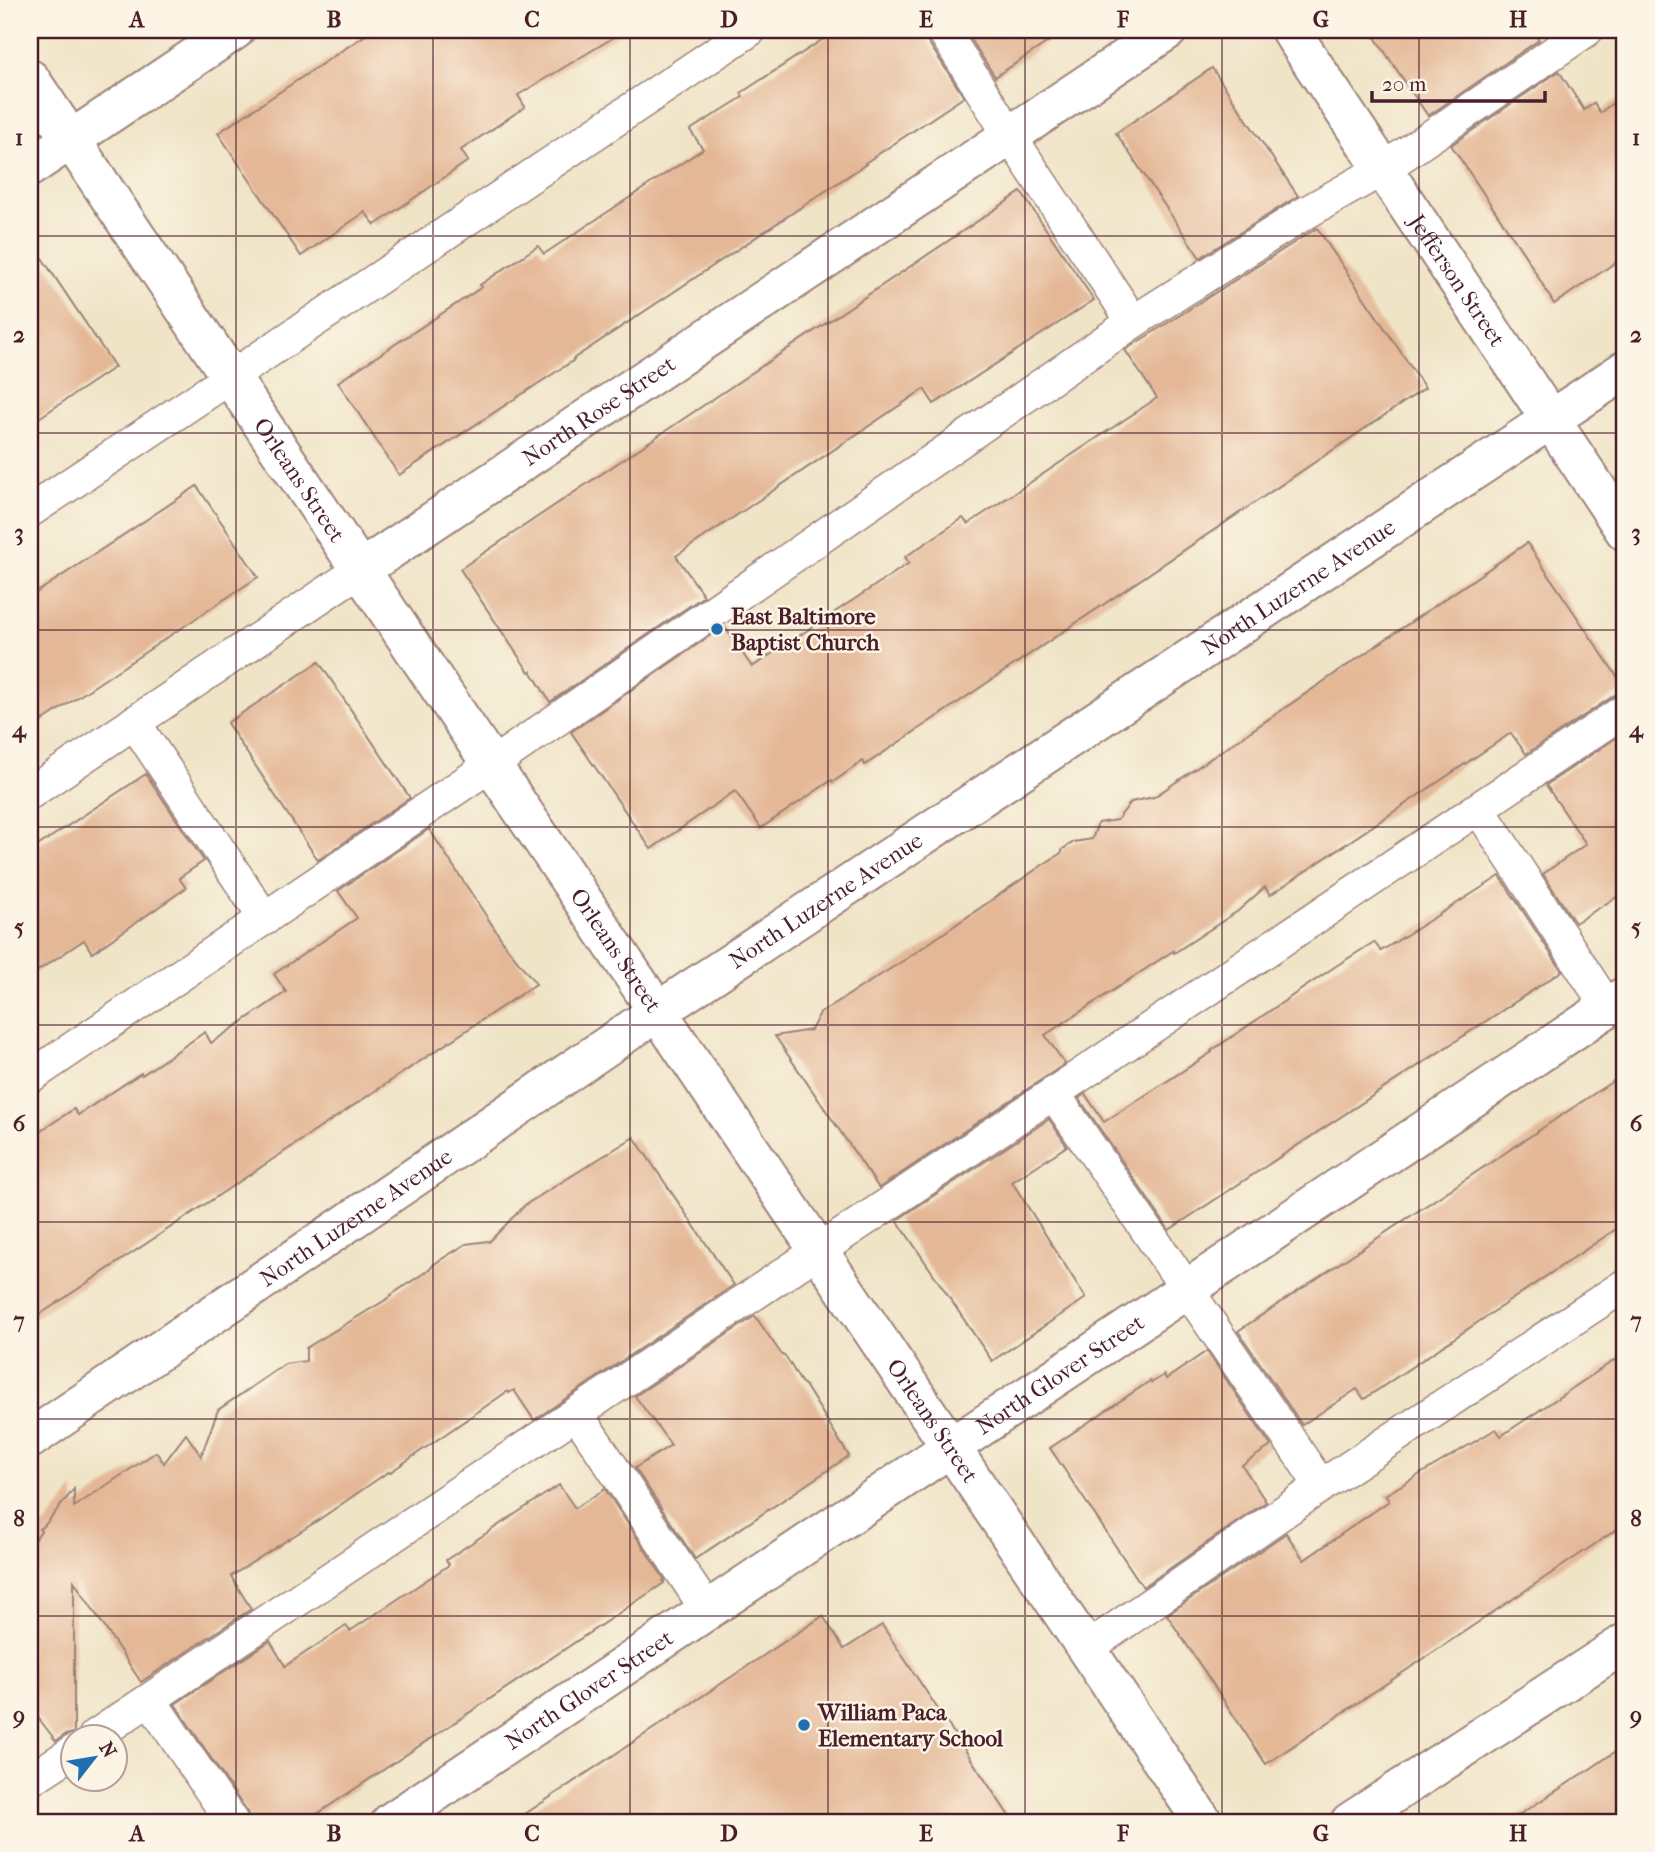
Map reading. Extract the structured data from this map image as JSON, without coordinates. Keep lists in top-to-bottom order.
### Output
{
  "streets": {
    "street": [
      "Jefferson Street",
      "North Rose Street",
      "Orleans Street",
      "North Luzerne Avenue",
      "North Glover Street"
    ]
  },
  "crossings": [
    ["Jefferson Street", "North Luzerne Avenue"],
    ["North Rose Street", "Orleans Street"],
    ["Orleans Street", "North Luzerne Avenue"],
    ["Orleans Street", "North Glover Street"]
  ],
  "places": ["East Baltimore Baptist Church", "William Paca Elementary School"],
  "scale_bar": "20 m",
  "north": "top right",
  "grid": {
    "columns": [
      "A",
      "B",
      "C",
      "D",
      "E",
      "F",
      "G",
      "H"
    ],
    "rows": [
      "1",
      "2",
      "3",
      "4",
      "5",
      "6",
      "7",
      "8",
      "9"
    ]
  }
}
